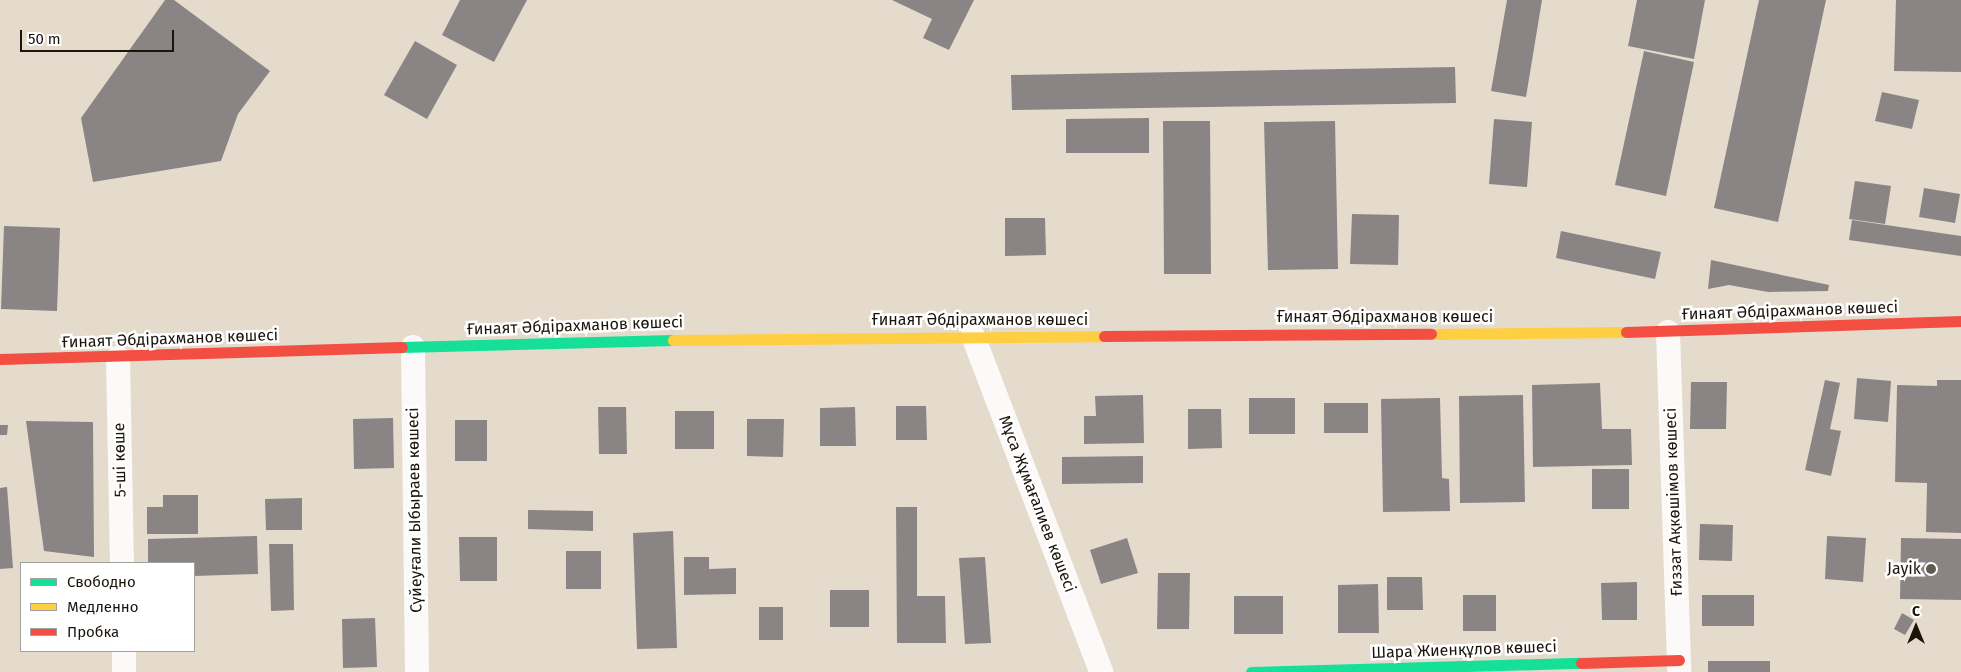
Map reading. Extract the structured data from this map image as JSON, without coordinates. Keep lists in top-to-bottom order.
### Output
{
  "streets": {
    "street": [
      "Ғинаят Әбдірахманов көшесі",
      "5-шi көше",
      "Ғиззат Ақкөшімов көшесi",
      "Мұса Жұмағалиев көшесі",
      "Сүйеуғали Ыбыраев көшесi",
      "Шара Жиенқұлов көшесі"
    ]
  },
  "crossings": [
    ["Ғинаят Әбдірахманов көшесі", "5-шi көше"],
    ["Ғинаят Әбдірахманов көшесі", "Ғиззат Ақкөшімов көшесi"],
    ["Ғинаят Әбдірахманов көшесі", "Мұса Жұмағалиев көшесі"],
    ["Ғинаят Әбдірахманов көшесі", "Сүйеуғали Ыбыраев көшесi"],
    ["Ғиззат Ақкөшімов көшесi", "Шара Жиенқұлов көшесі"]
  ],
  "places": ["Jayik"],
  "legend": ["Свободно", "Медленно", "Пробка"],
  "scale_bar": "50 m",
  "north": "top"
}
